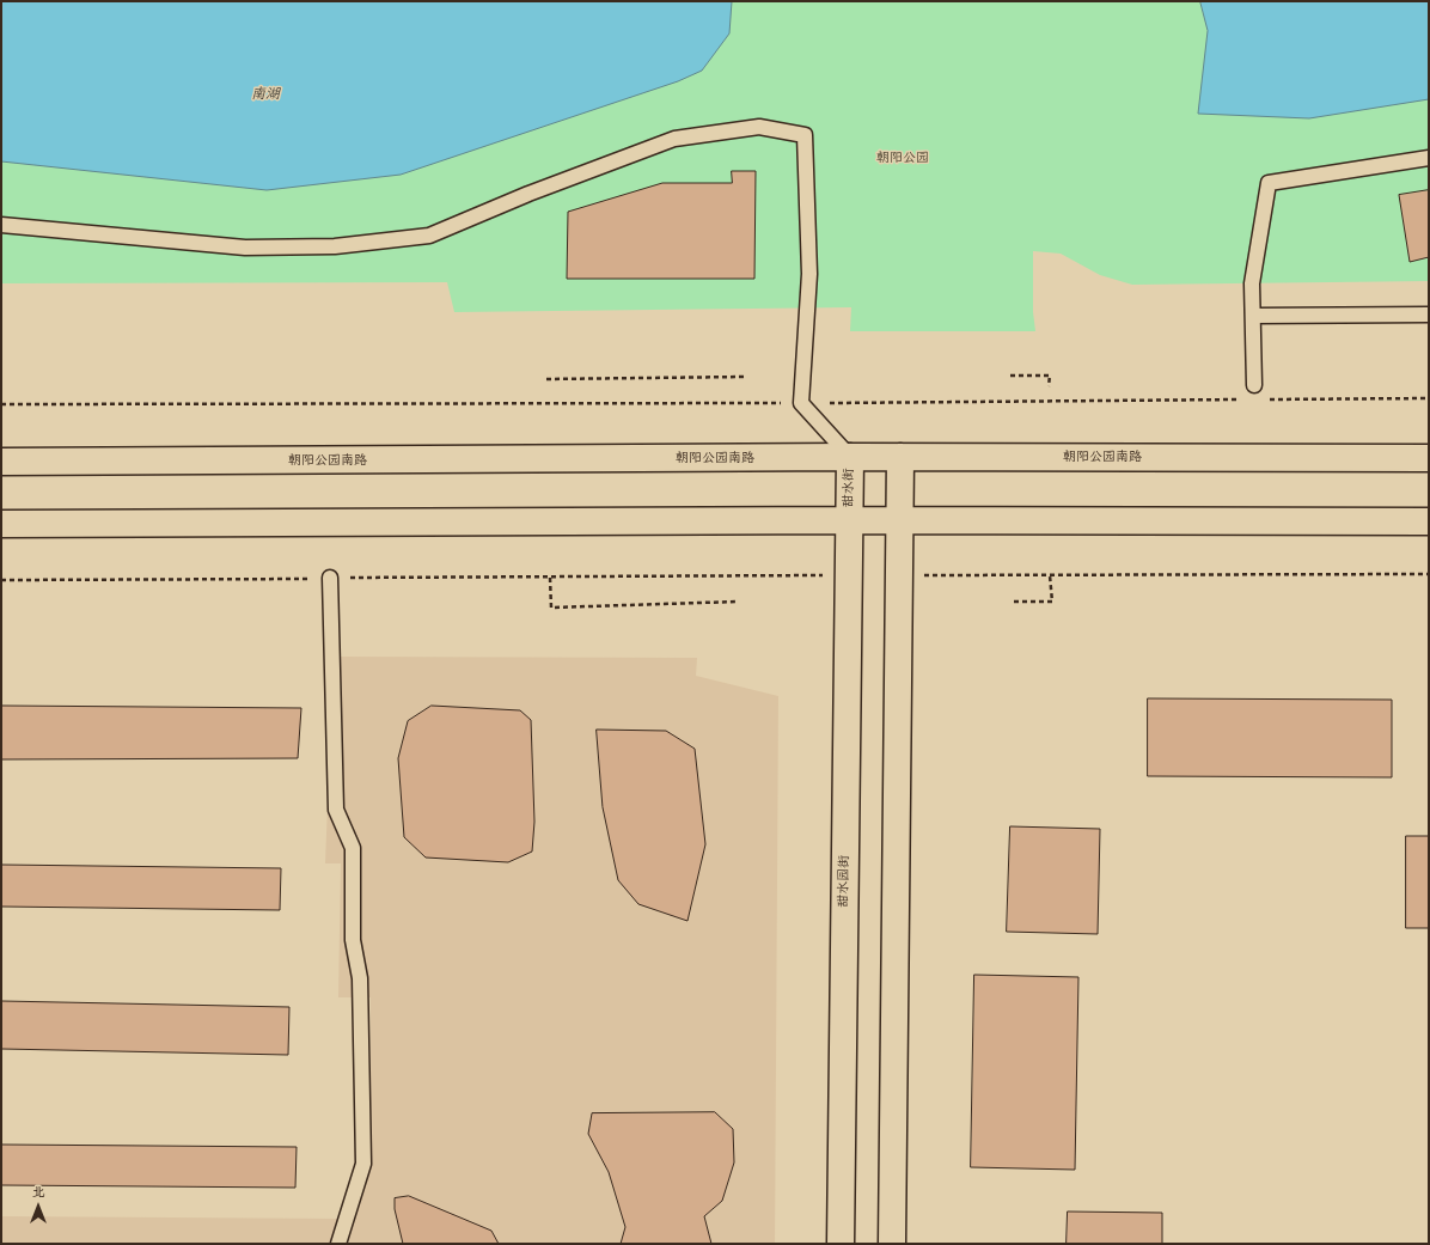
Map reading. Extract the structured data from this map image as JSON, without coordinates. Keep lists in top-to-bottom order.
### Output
{
  "streets": {
    "main road": ["朝阳公园南路", "甜水街", "甜水园街"]
  },
  "crossings": [
    ["朝阳公园南路", "甜水街"],
    ["甜水街", "甜水园街"]
  ],
  "water": ["南湖"],
  "parks": ["朝阳公园"],
  "north": "top"
}
